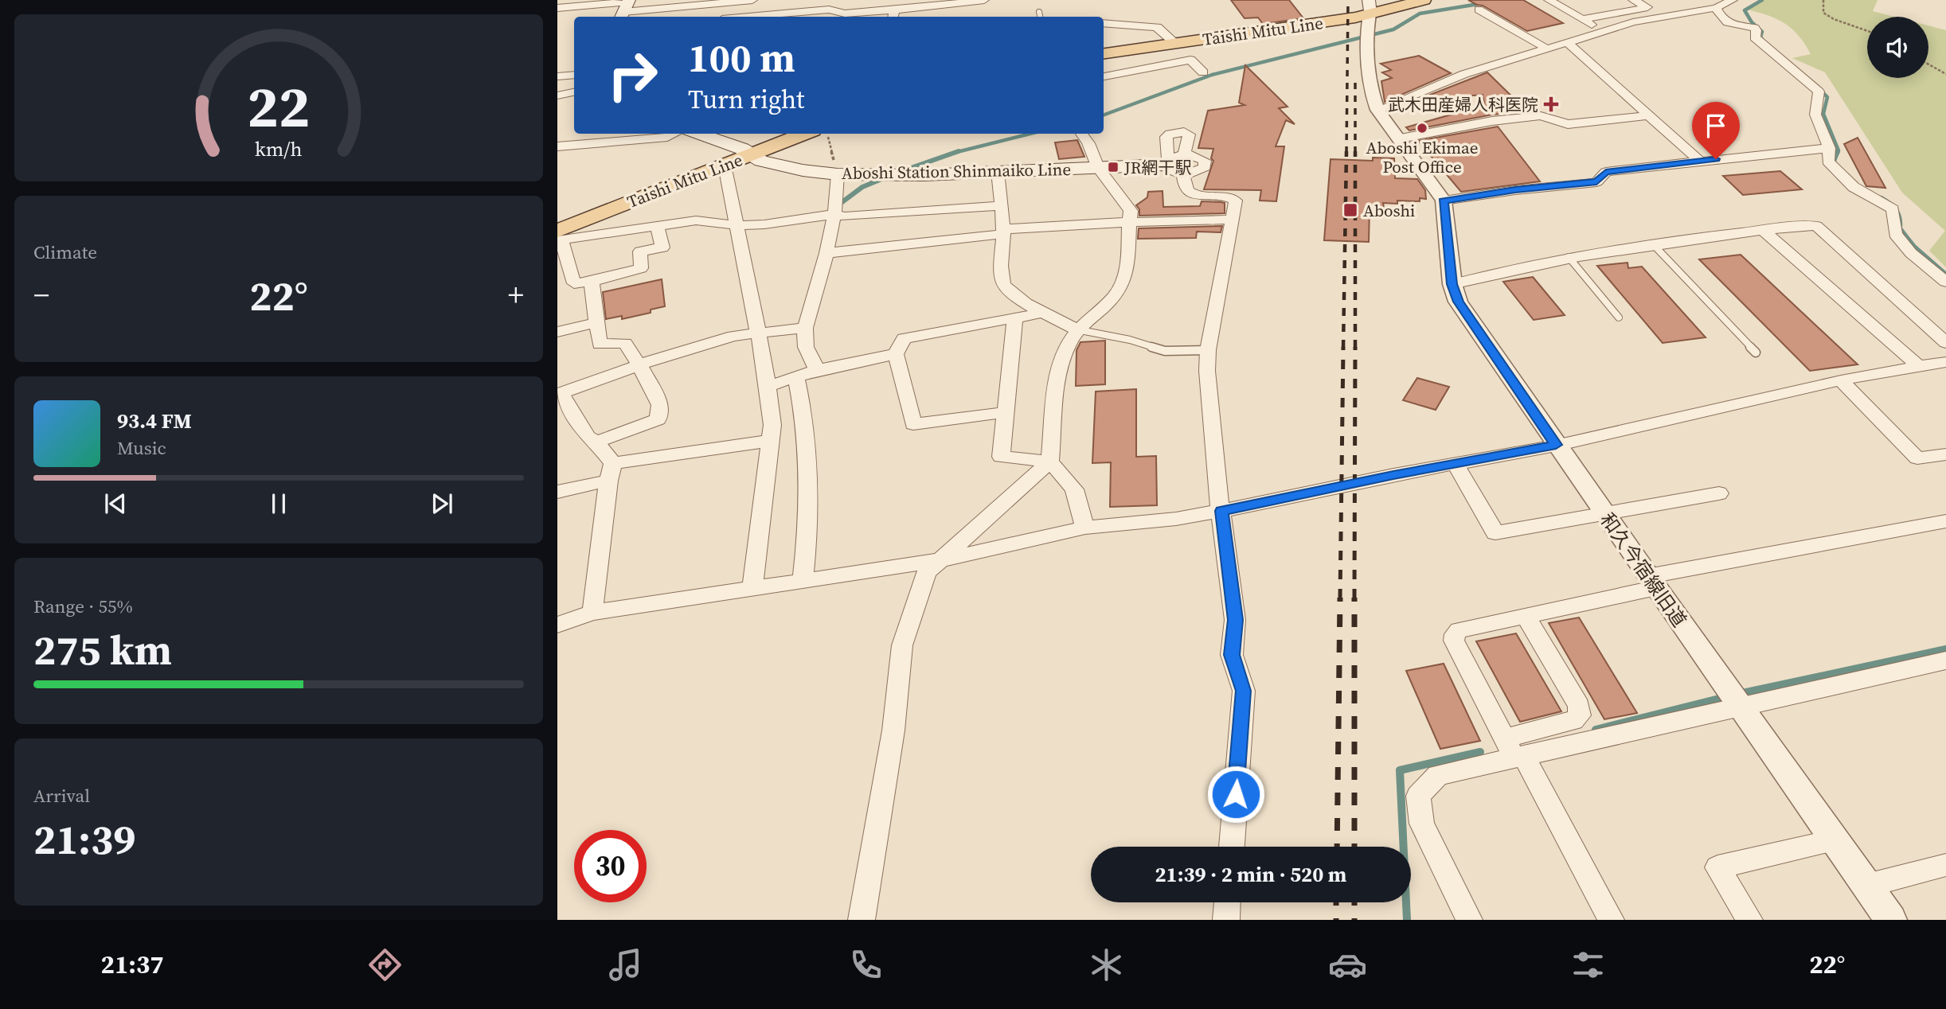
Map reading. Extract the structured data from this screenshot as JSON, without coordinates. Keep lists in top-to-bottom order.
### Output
{
  "streets": {
    "main road": ["Taishi Mitu Line", "Aboshi Station Shinmaiko Line"],
    "street": ["和久今宿線旧道"]
  },
  "crossings": [
    ["Taishi Mitu Line", "Aboshi Station Shinmaiko Line"]
  ],
  "places": {
    "health": ["武木田産婦人科医院"],
    "other": ["Aboshi Ekimae Post Office"],
    "transit": ["JR網干駅", "Aboshi"]
  },
  "page": {
    "turn": ["100 m", "Turn right"],
    "tile": [
      "Climate",
      ["Range · 55%", "275 km"],
      ["Arrival", "21:39"]
    ],
    "heat": ["−", "22°", "+"],
    "song": ["93.4 FM", "Music"],
    "limit": "30",
    "trip": "21:39 · 2 min · 520 m",
    "tabs": ["21:37", "22°"],
    "gauge": ["22", "km/h"]
  }
}
